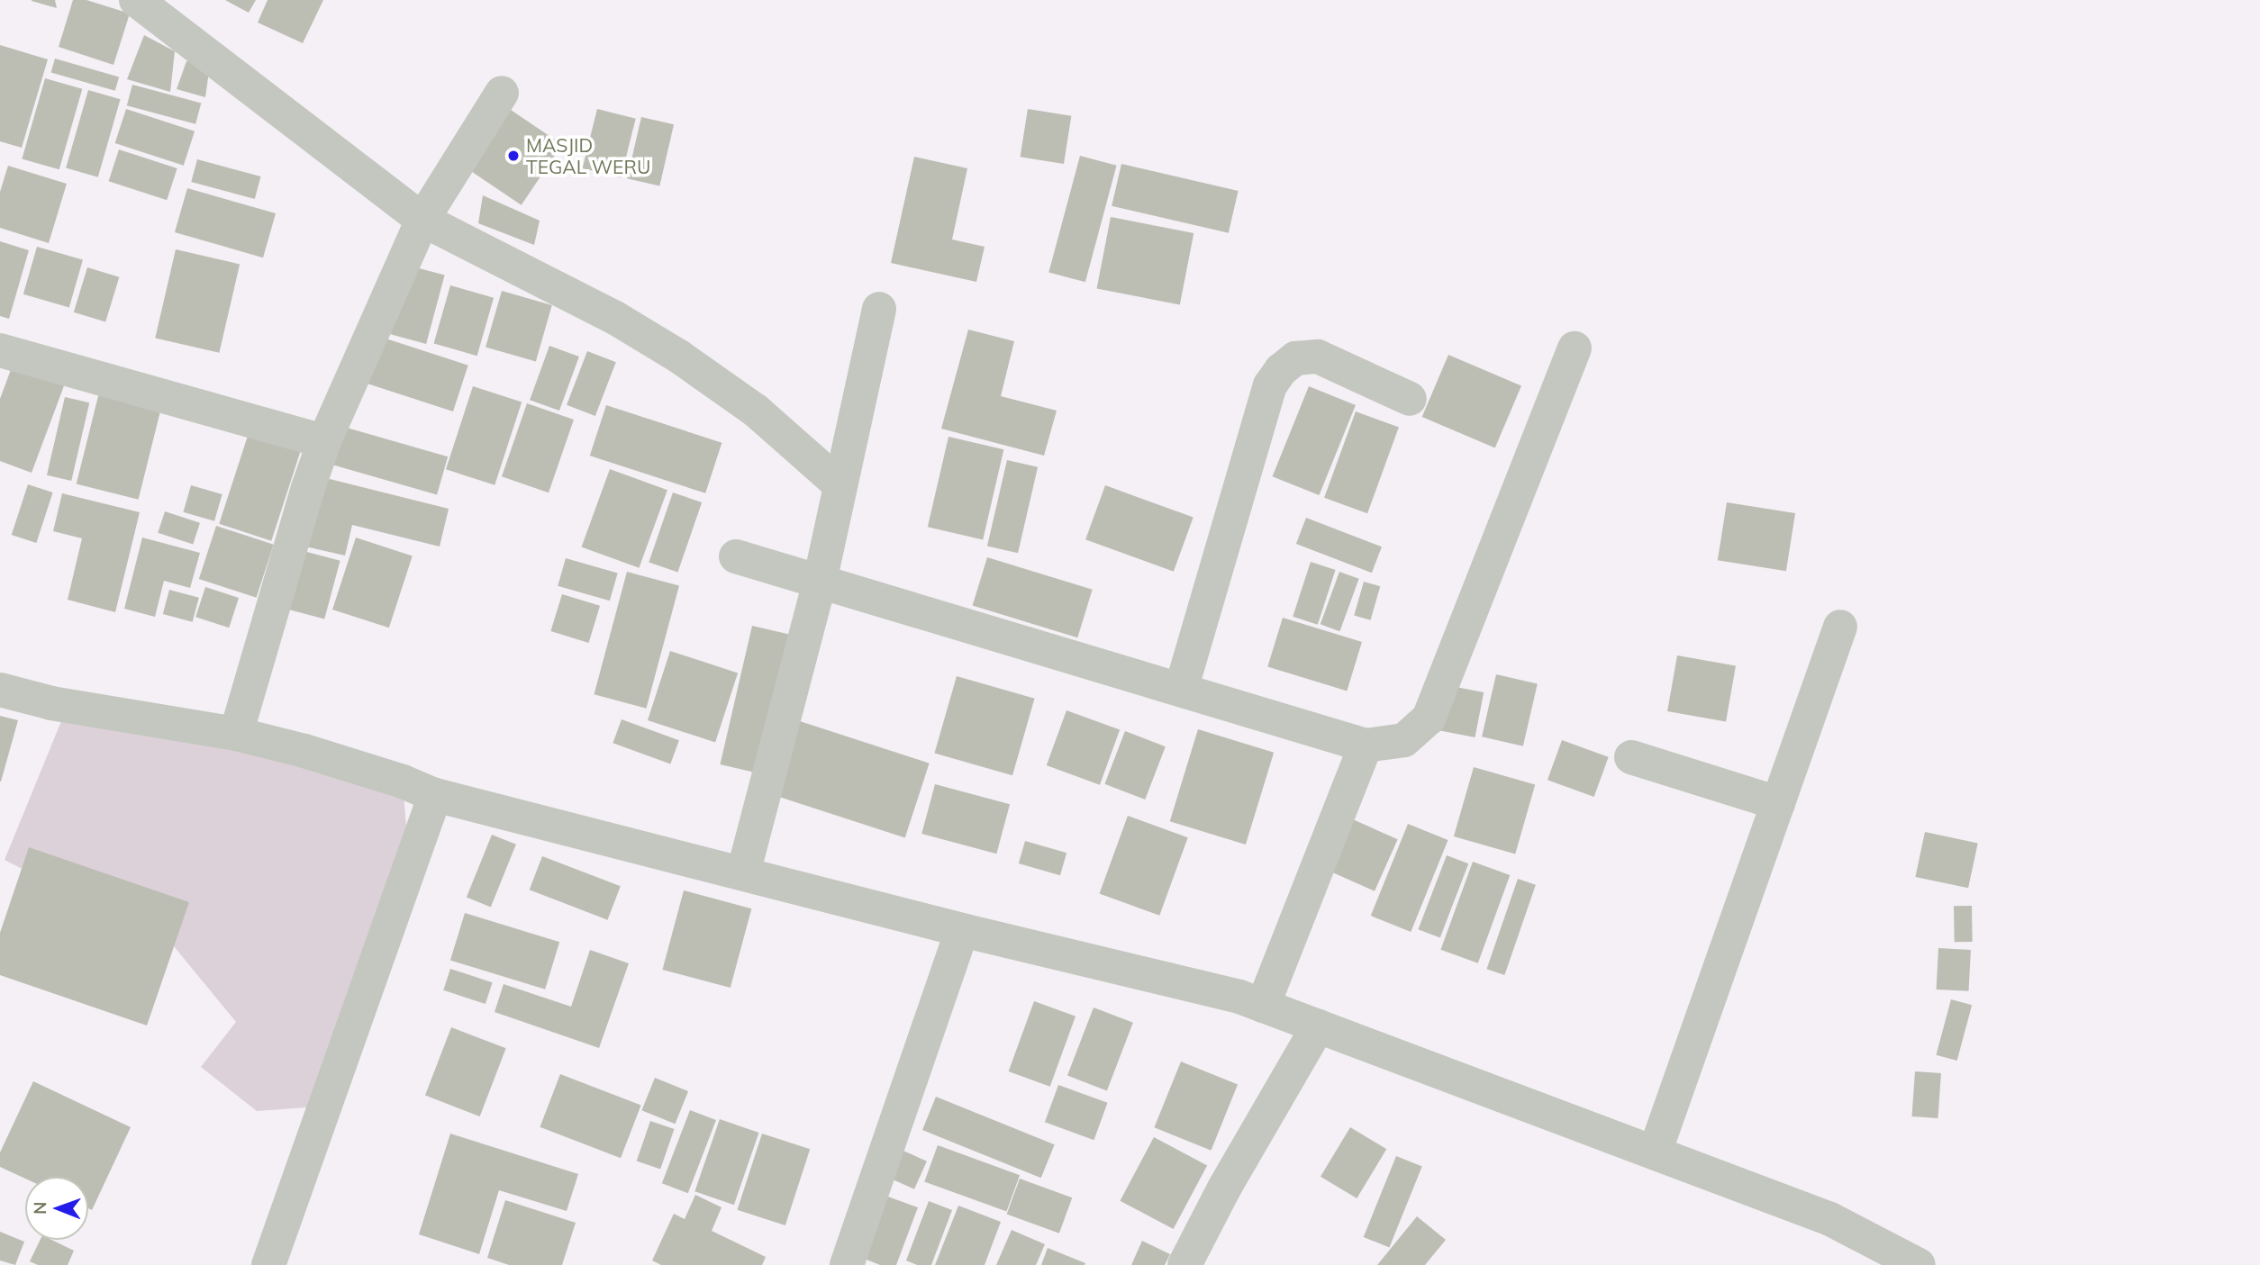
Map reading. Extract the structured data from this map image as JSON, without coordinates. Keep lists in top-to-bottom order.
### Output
{
  "places": ["MASJID TEGAL WERU"],
  "north": "left"
}
